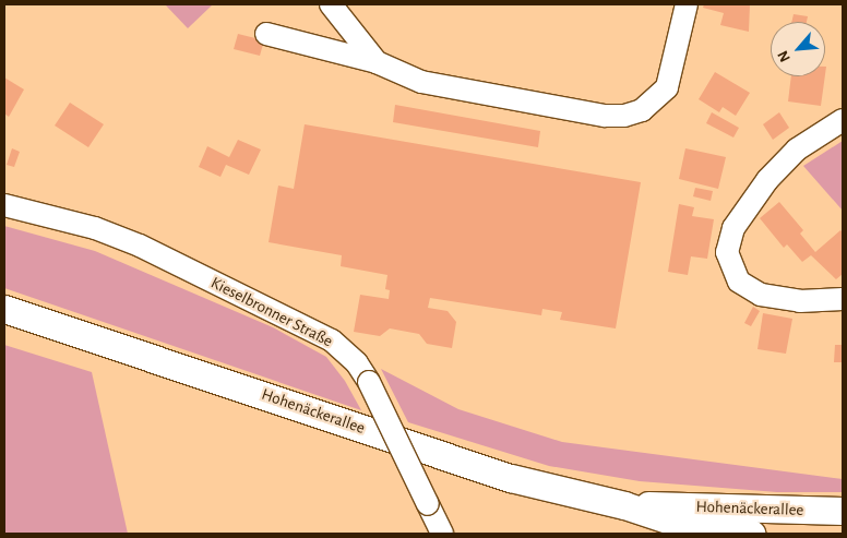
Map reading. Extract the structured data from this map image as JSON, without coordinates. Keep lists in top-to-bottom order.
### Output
{
  "streets": {
    "main road": ["Hohenäckerallee"],
    "street": ["Kieselbronner Straße"]
  },
  "north": "bottom left"
}
